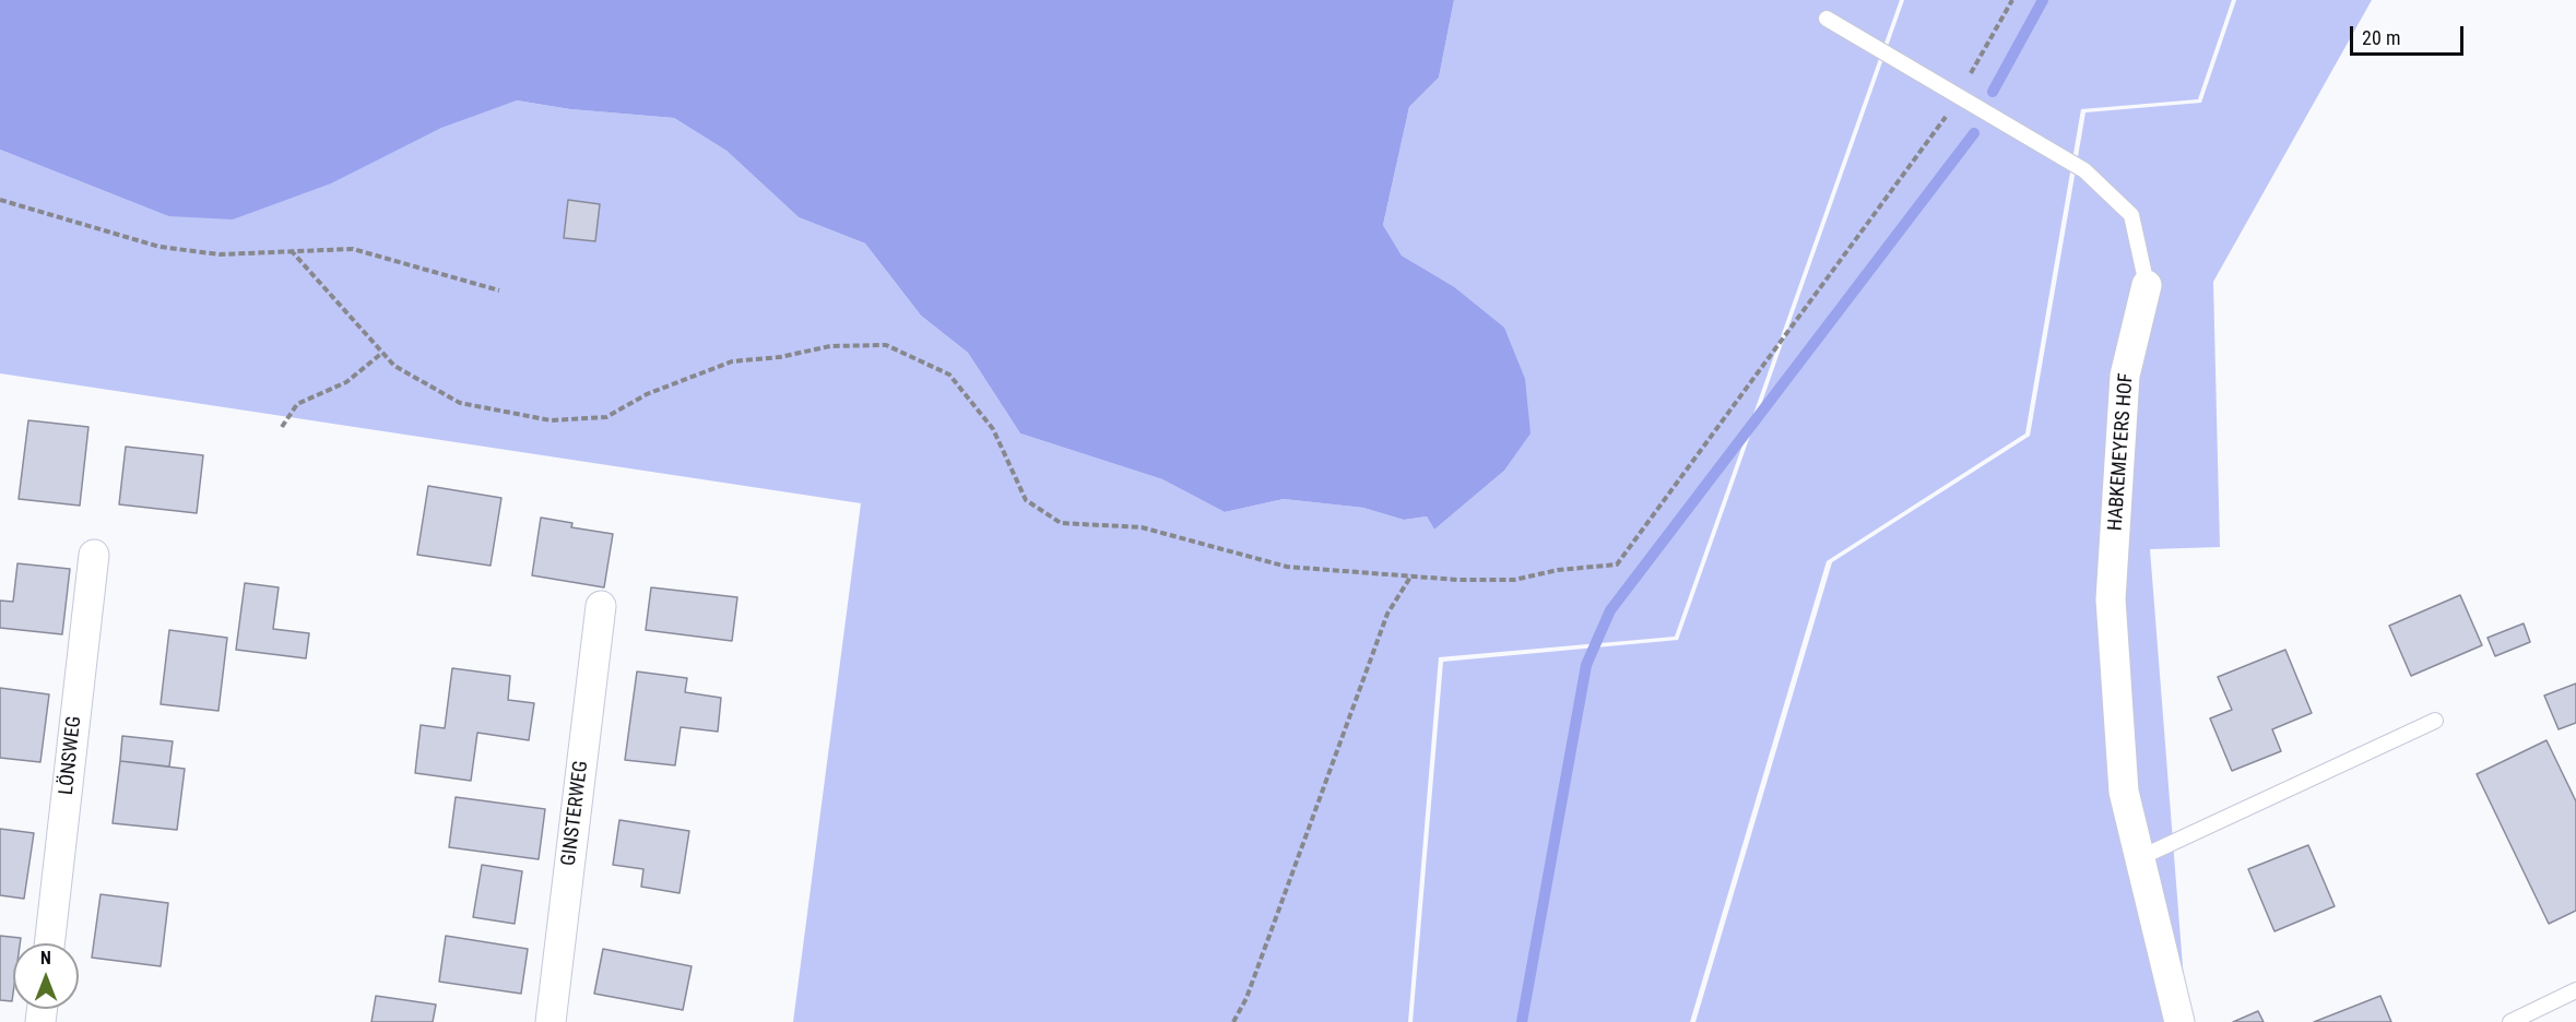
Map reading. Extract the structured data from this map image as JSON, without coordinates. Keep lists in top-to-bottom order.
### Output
{
  "streets": {
    "street": ["HABKEMEYERS HOF", "LÖNSWEG", "GINSTERWEG"]
  },
  "scale_bar": "20 m",
  "north": "top"
}
